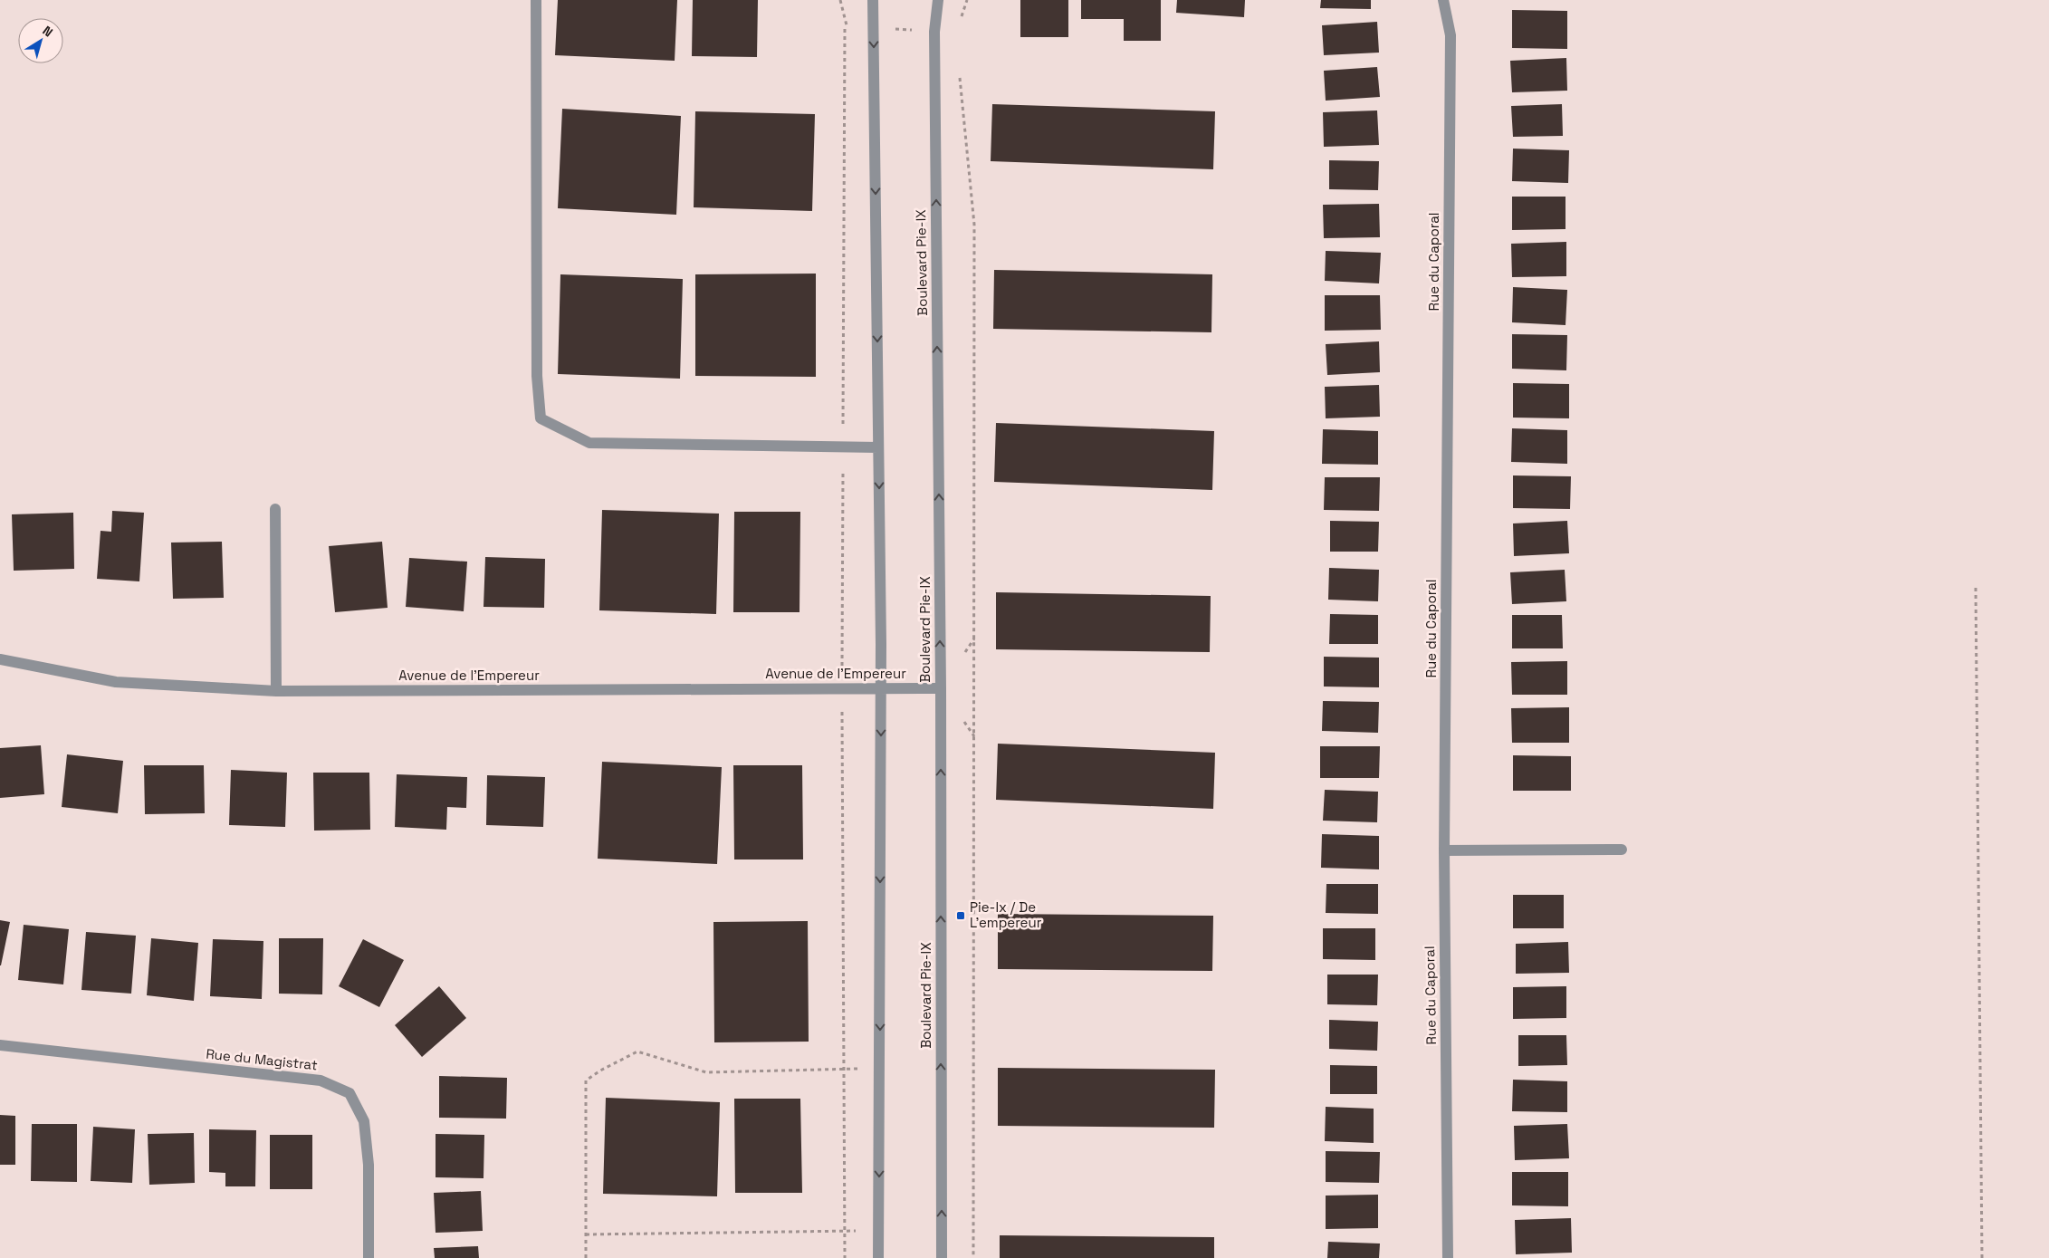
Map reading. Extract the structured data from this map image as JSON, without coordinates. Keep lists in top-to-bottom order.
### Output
{
  "streets": {
    "street": [
      "Rue du Caporal",
      "Boulevard Pie-IX",
      "Avenue de l'Empereur",
      "Rue du Magistrat"
    ]
  },
  "crossings": [
    ["Boulevard Pie-IX", "Avenue de l'Empereur"]
  ],
  "places": {
    "transit": ["Pie-Ix / De L'empereur"]
  },
  "north": "top right"
}
